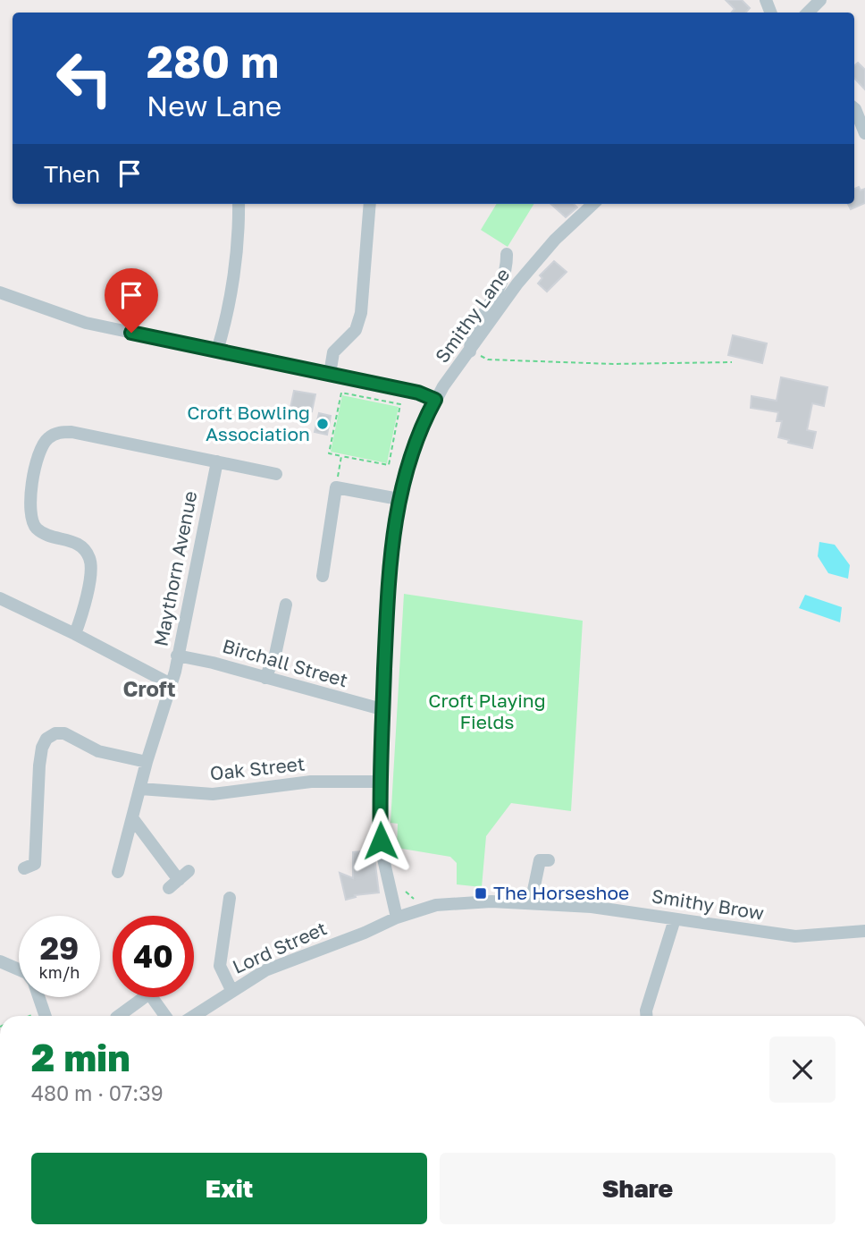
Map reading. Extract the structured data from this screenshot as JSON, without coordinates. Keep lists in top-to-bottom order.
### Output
{
  "streets": {
    "street": [
      "Smithy Lane",
      "Maythorn Avenue",
      "Birchall Street",
      "Oak Street",
      "Smithy Brow",
      "Lord Street"
    ]
  },
  "crossings": [
    ["Smithy Lane", "Birchall Street"],
    ["Smithy Lane", "Oak Street"],
    ["Smithy Lane", "Smithy Brow"],
    ["Smithy Lane", "Lord Street"],
    ["Maythorn Avenue", "Birchall Street"],
    ["Maythorn Avenue", "Oak Street"],
    ["Smithy Brow", "Lord Street"]
  ],
  "districts": ["Croft"],
  "parks": ["Croft Playing Fields"],
  "places": {
    "other": ["Croft Bowling Association"],
    "transit": ["The Horseshoe"]
  },
  "page": {
    "turn": ["280 m", "New Lane"],
    "then": "Then",
    "speed": "29 km/h",
    "limit": "40",
    "heading": ["2 min", "480 m · 07:39"],
    "buttons": ["Exit", "Share"]
  }
}
